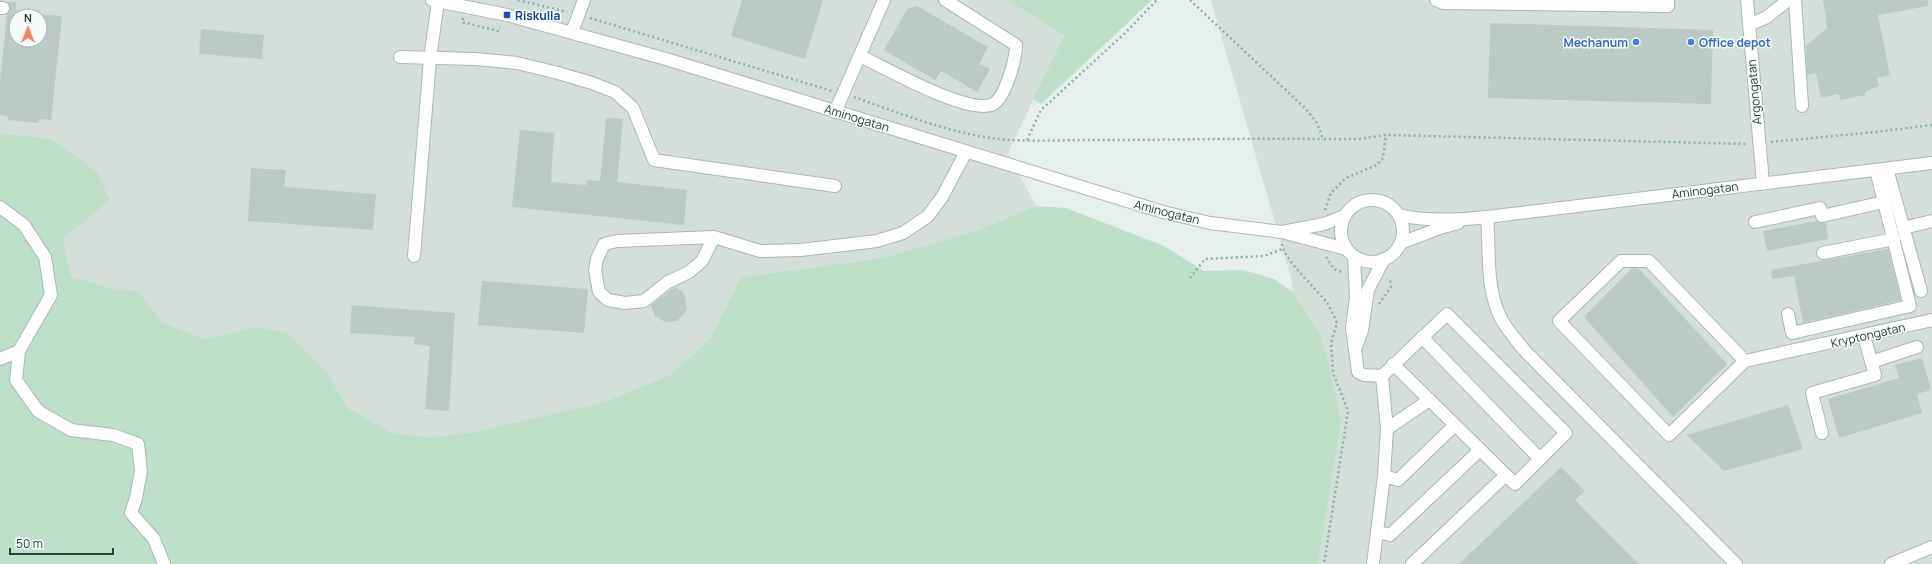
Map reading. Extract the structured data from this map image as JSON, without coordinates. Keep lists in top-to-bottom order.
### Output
{
  "streets": {
    "street": ["Argongatan", "Aminogatan", "Kryptongatan"]
  },
  "crossings": [
    ["Argongatan", "Aminogatan"]
  ],
  "places": {
    "transit": ["Riskulla"],
    "other": ["Mechanum", "Office depot"]
  },
  "scale_bar": "50 m",
  "north": "top"
}
